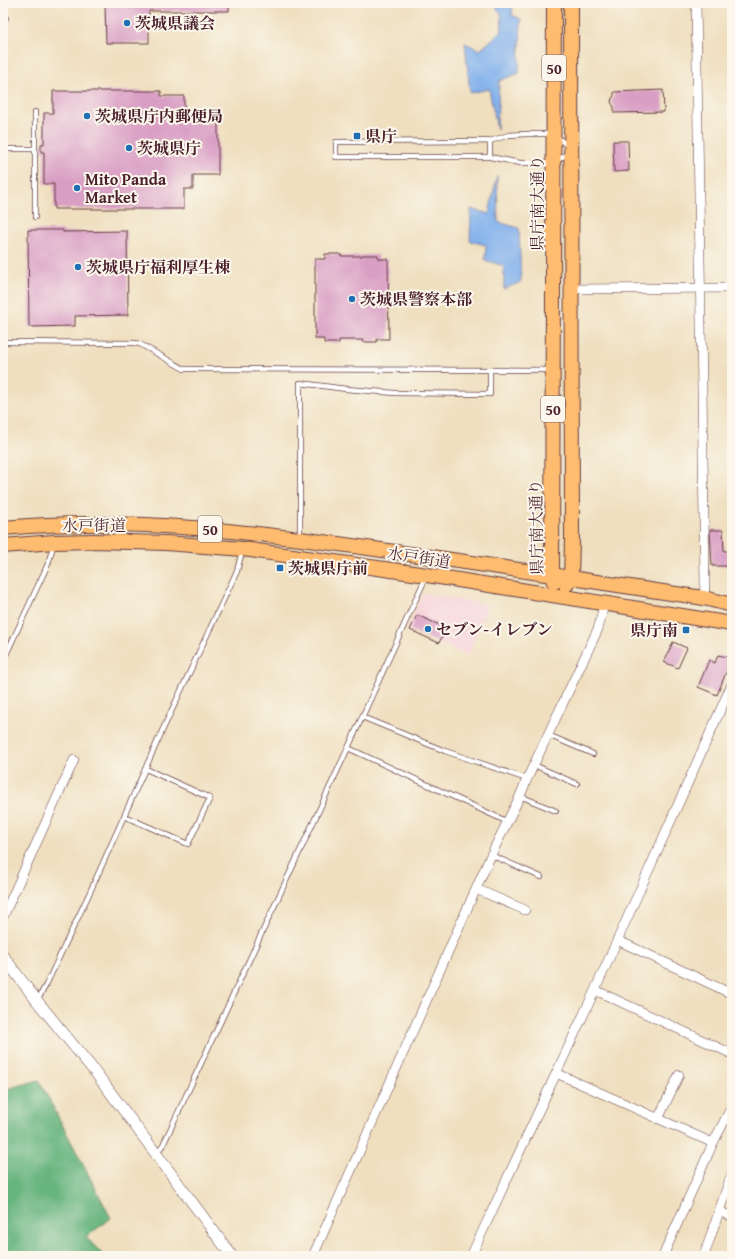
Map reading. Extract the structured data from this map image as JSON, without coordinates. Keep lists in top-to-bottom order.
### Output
{
  "streets": {
    "main road": ["50", "県庁南大通り", "水戸街道"]
  },
  "crossings": [
    ["50", "県庁南大通り"],
    ["50", "水戸街道"],
    ["県庁南大通り", "水戸街道"]
  ],
  "places": {
    "other": [
      "茨城県議会",
      "茨城県庁内郵便局",
      "茨城県庁",
      "Mito Panda Market",
      "茨城県庁福利厚生棟",
      "茨城県警察本部",
      "セブン-イレブン"
    ],
    "transit": ["県庁", "茨城県庁前", "県庁南"]
  }
}
